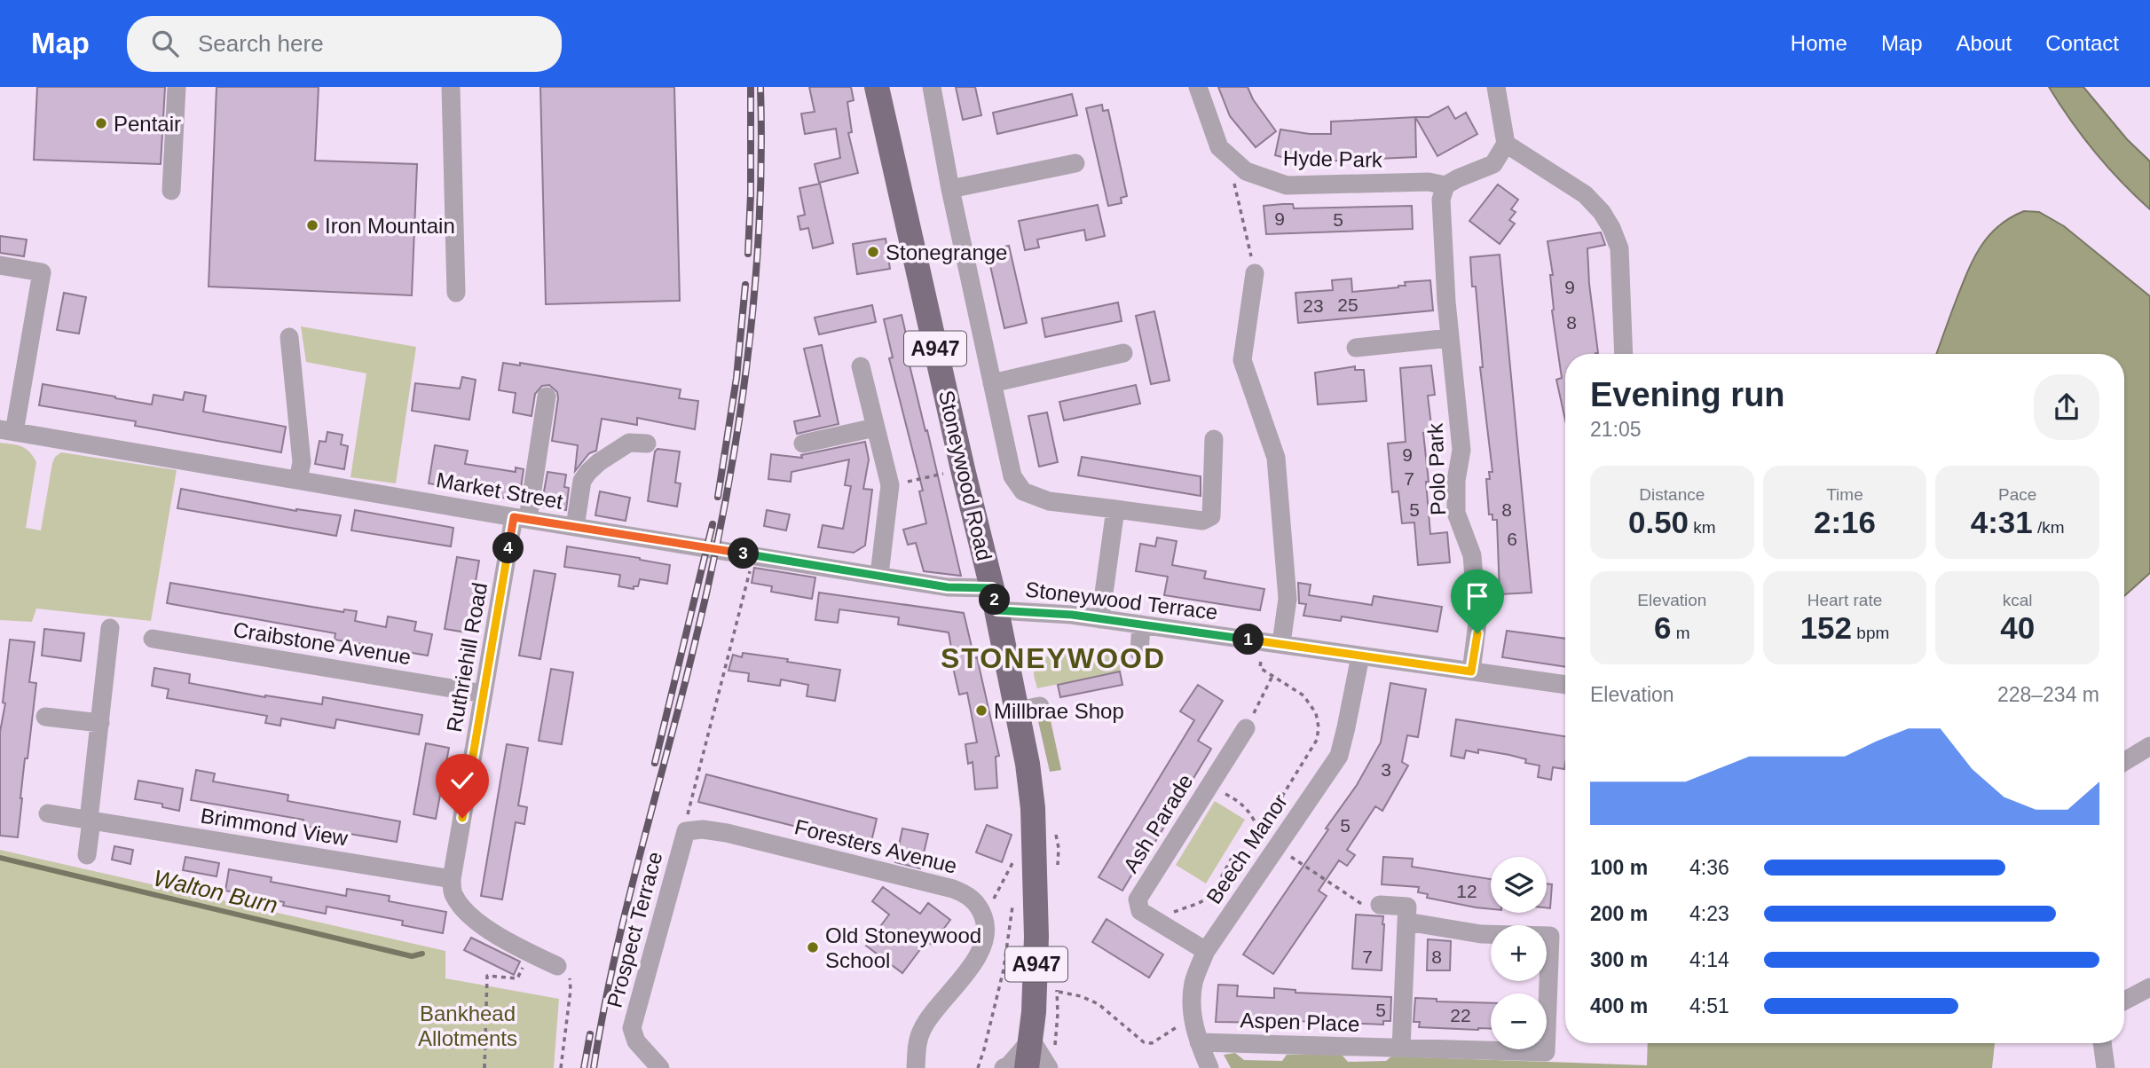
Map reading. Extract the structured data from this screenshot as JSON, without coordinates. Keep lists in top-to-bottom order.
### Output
{
  "streets": {
    "main road": ["A947", "Stoneywood Road"],
    "street": [
      "Hyde Park",
      "Polo Park",
      "Market Street",
      "Stoneywood Terrace",
      "Craibstone Avenue",
      "Ruthriehill Road",
      "Ash Parade",
      "Brimmond View",
      "Foresters Avenue",
      "Beech Manor",
      "Prospect Terrace",
      "Aspen Place"
    ]
  },
  "crossings": [
    ["Hyde Park", "Polo Park"],
    ["A947", "Stoneywood Road"],
    ["A947", "Market Street"],
    ["A947", "Stoneywood Terrace"],
    ["Polo Park", "Stoneywood Terrace"],
    ["Stoneywood Road", "Market Street"],
    ["Stoneywood Road", "Stoneywood Terrace"],
    ["Market Street", "Stoneywood Terrace"],
    ["Market Street", "Ruthriehill Road"],
    ["Stoneywood Terrace", "Beech Manor"],
    ["Craibstone Avenue", "Ruthriehill Road"],
    ["Ruthriehill Road", "Brimmond View"],
    ["Ash Parade", "Beech Manor"],
    ["Foresters Avenue", "Prospect Terrace"],
    ["Beech Manor", "Aspen Place"]
  ],
  "districts": ["STONEYWOOD"],
  "water": ["Walton Burn"],
  "parks": ["Bankhead Allotments"],
  "places": [
    "Pentair",
    "Iron Mountain",
    "Stonegrange",
    "Millbrae Shop",
    "Old Stoneywood School"
  ],
  "house_numbers": [
    "9",
    "5",
    "9",
    "25",
    "23",
    "8",
    "9",
    "7",
    "5",
    "8",
    "6",
    "3",
    "5",
    "12",
    "7",
    "8",
    "5",
    "22"
  ],
  "page": {
    "header": "Map",
    "search": "Search here",
    "nav": [
      "Home",
      "Map",
      "About",
      "Contact"
    ],
    "heading": ["Evening run", "21:05"],
    "stats": [
      ["Distance", "0.50 km"],
      ["Time", "2:16"],
      ["Pace", "4:31 /km"],
      ["Elevation", "6 m"],
      ["Heart rate", "152 bpm"],
      ["kcal", "40"]
    ],
    "pins": [
      "4",
      "3",
      "2",
      "1"
    ],
    "chart": ["Elevation", "228–234 m"],
    "list": [
      {
        "name": "100 m",
        "note": "4:36"
      },
      {
        "name": "200 m",
        "note": "4:23"
      },
      {
        "name": "300 m",
        "note": "4:14"
      },
      {
        "name": "400 m",
        "note": "4:51"
      }
    ],
    "map_buttons": ["+", "−"]
  }
}
